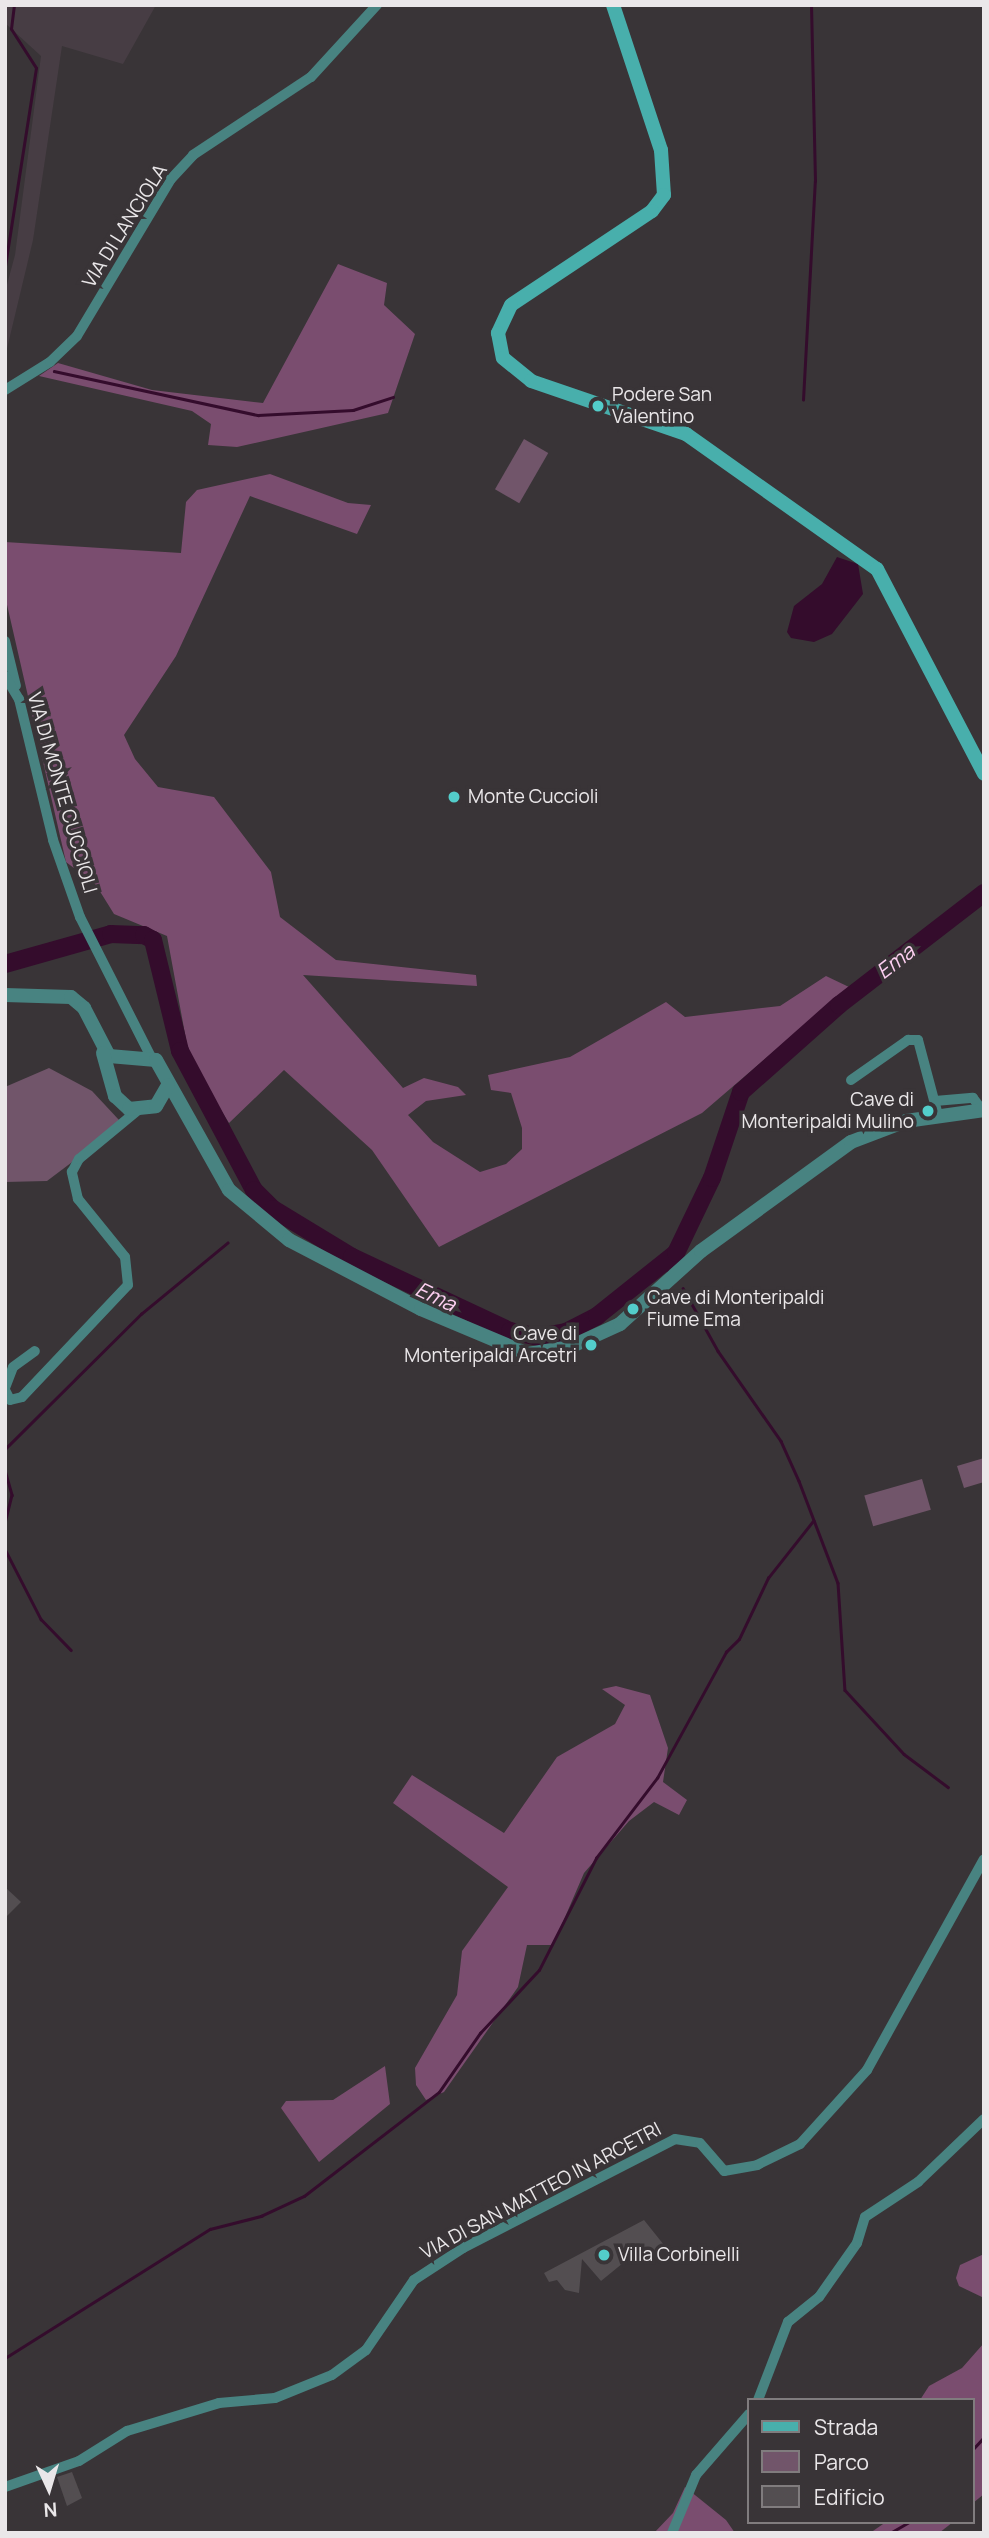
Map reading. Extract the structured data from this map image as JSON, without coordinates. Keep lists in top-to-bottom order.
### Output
{
  "streets": {
    "street": ["VIA DI LANCIOLA", "VIA DI MONTE CUCCIOLI", "VIA DI SAN MATTEO IN ARCETRI"]
  },
  "water": ["Ema"],
  "places": [
    "Podere San Valentino",
    "Monte Cuccioli",
    "Cave di Monteripaldi Mulino",
    "Cave di Monteripaldi Fiume Ema",
    "Cave di Monteripaldi Arcetri",
    "Villa Corbinelli"
  ],
  "legend": ["Strada", "Parco", "Edificio"],
  "north": "bottom"
}
